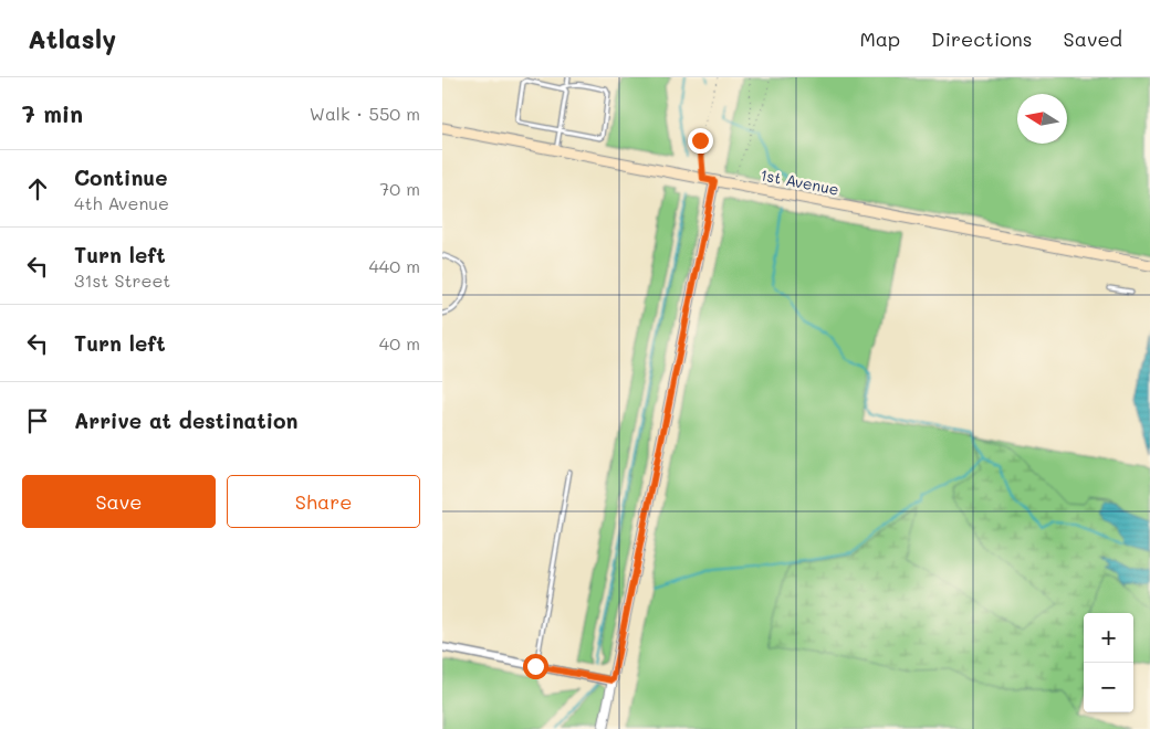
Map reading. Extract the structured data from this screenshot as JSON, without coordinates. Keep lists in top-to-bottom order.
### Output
{
  "streets": {
    "main road": ["1st Avenue"]
  },
  "north": "left",
  "page": {
    "header": "Atlasly",
    "nav": ["Map", "Directions", "Saved"],
    "heading": ["7 min", "Walk · 550 m"],
    "list": [
      ["Continue", "4th Avenue", "70 m"],
      ["Turn left", "31st Street", "440 m"],
      ["Turn left", "40 m"],
      "Arrive at destination"
    ],
    "buttons": ["Save", "Share"],
    "map_buttons": ["+", "−"]
  }
}
